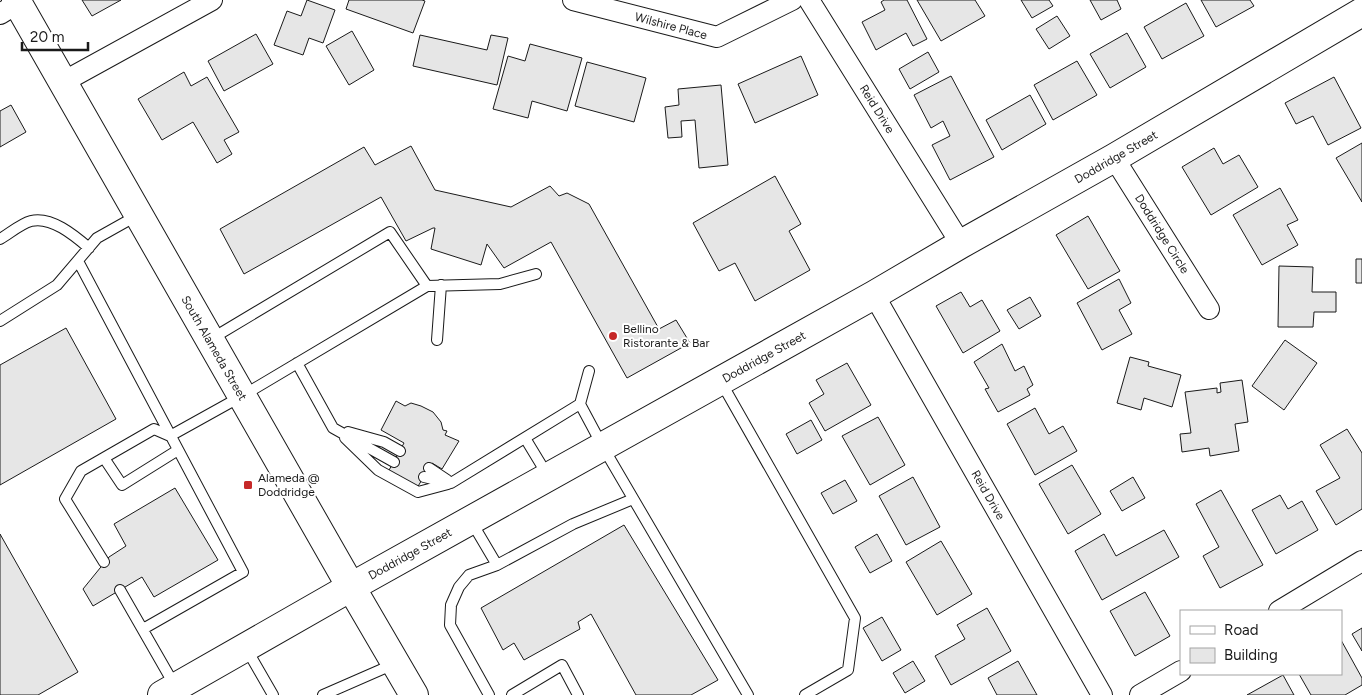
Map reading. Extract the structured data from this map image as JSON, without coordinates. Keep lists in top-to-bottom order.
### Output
{
  "streets": {
    "main road": ["Doddridge Street", "South Alameda Street"],
    "street": ["Wilshire Place", "Reid Drive", "Doddridge Circle"]
  },
  "crossings": [
    ["Reid Drive", "Doddridge Street"],
    ["Doddridge Street", "Doddridge Circle"],
    ["Doddridge Street", "South Alameda Street"]
  ],
  "places": {
    "other": ["Bellino Ristorante & Bar"],
    "transit": ["Alameda @ Doddridge"]
  },
  "legend": ["Road", "Building"],
  "scale_bar": "20 m"
}
